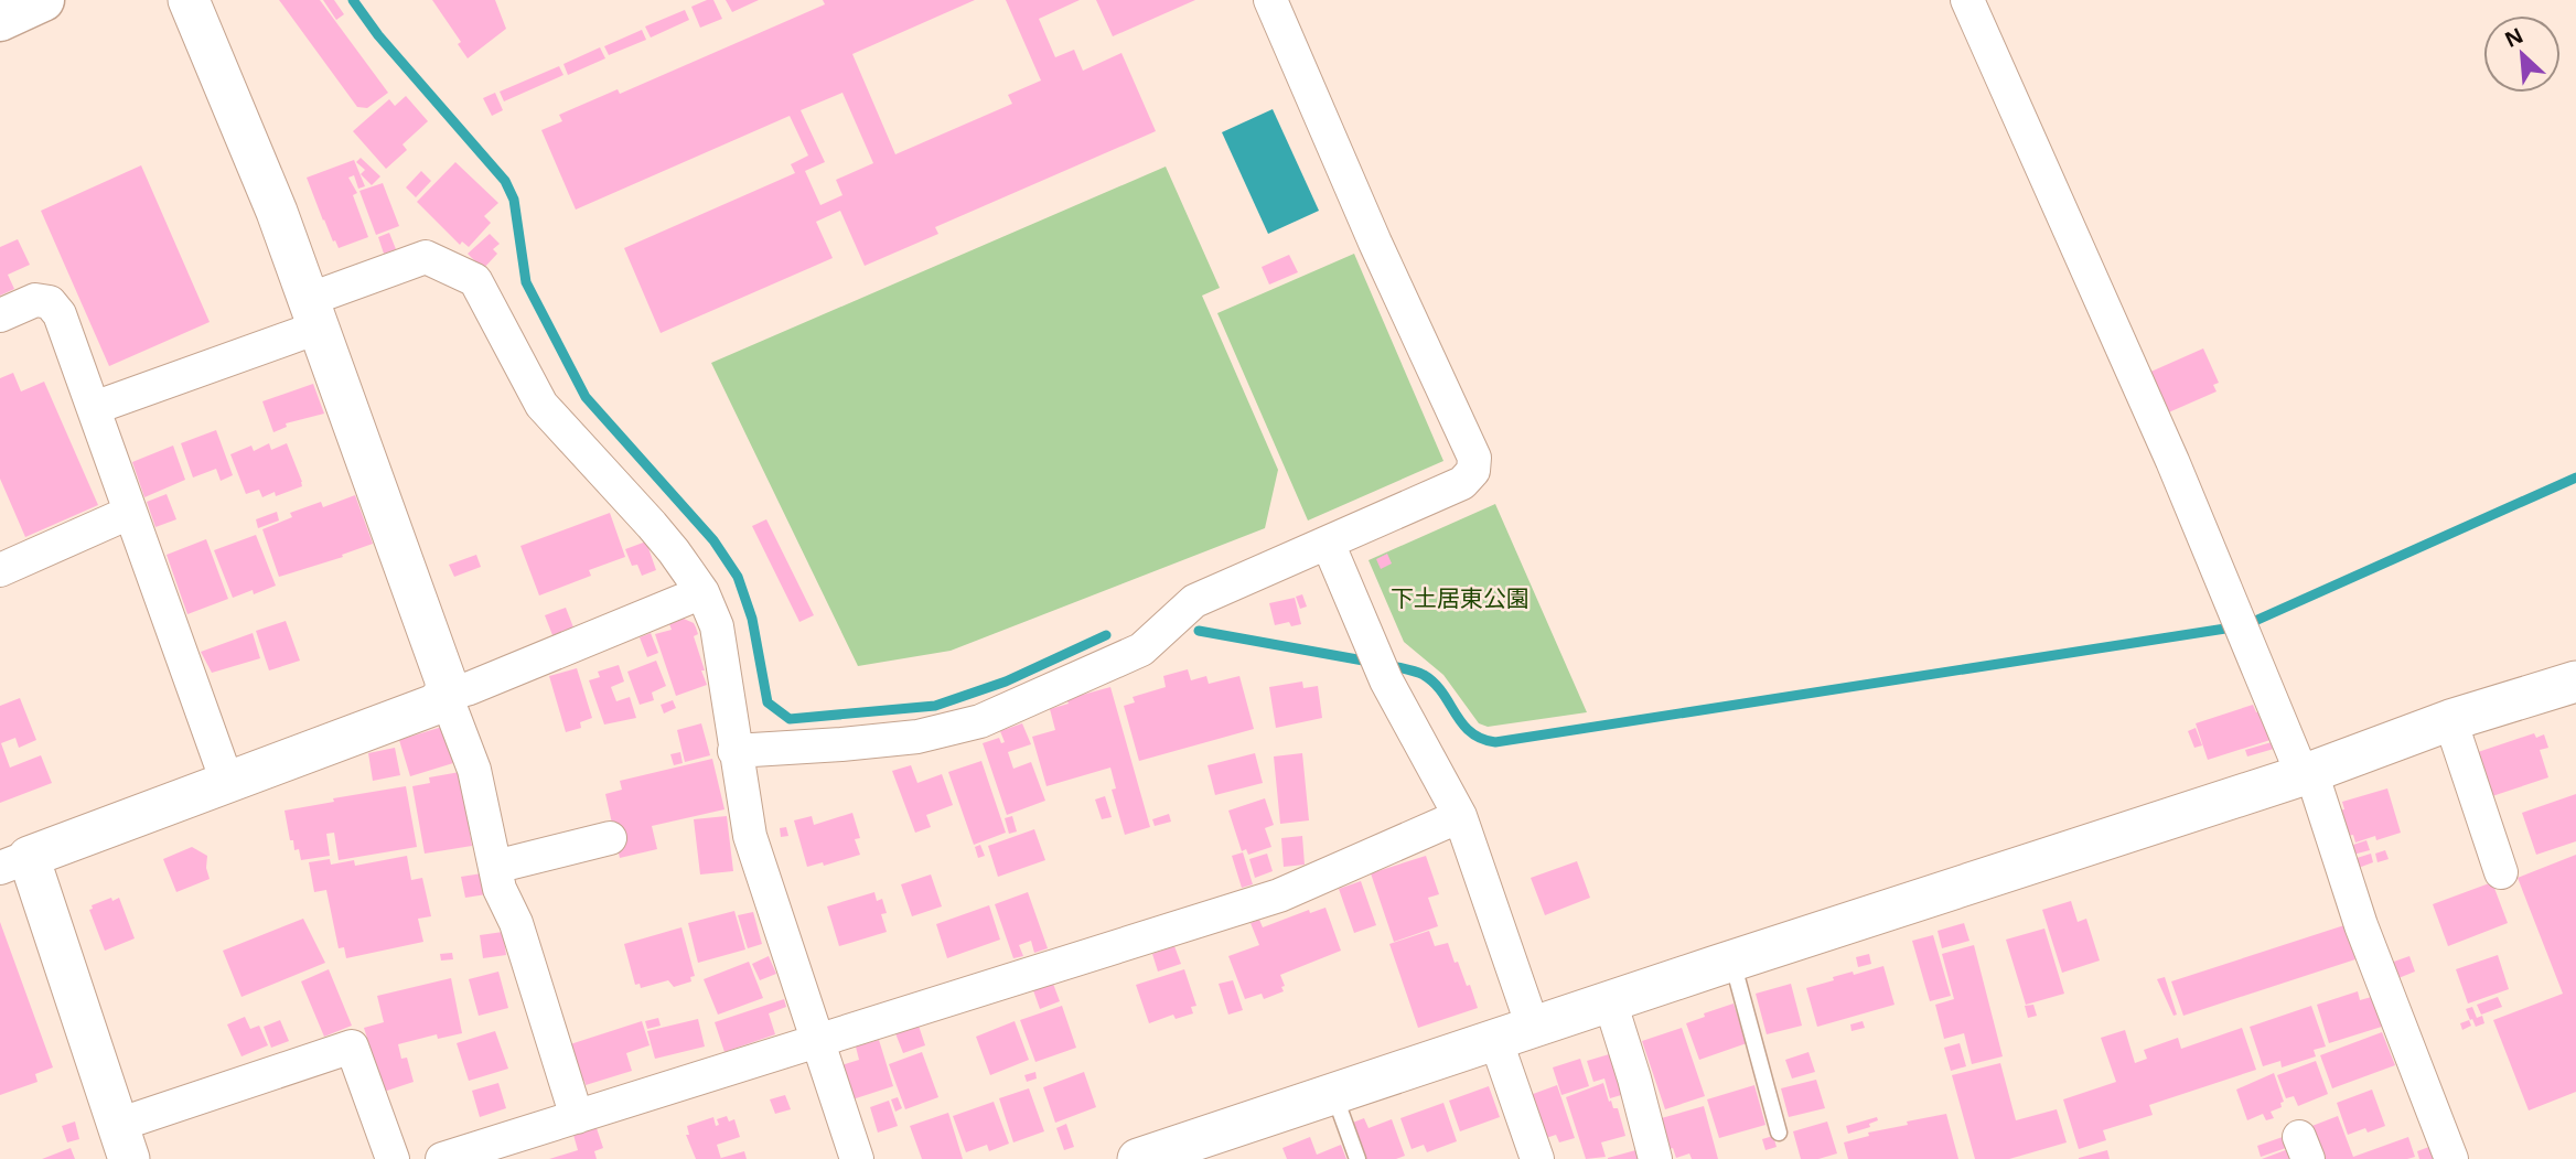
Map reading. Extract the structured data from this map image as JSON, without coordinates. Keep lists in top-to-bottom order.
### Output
{
  "parks": ["下土居東公園"],
  "north": "top left"
}
